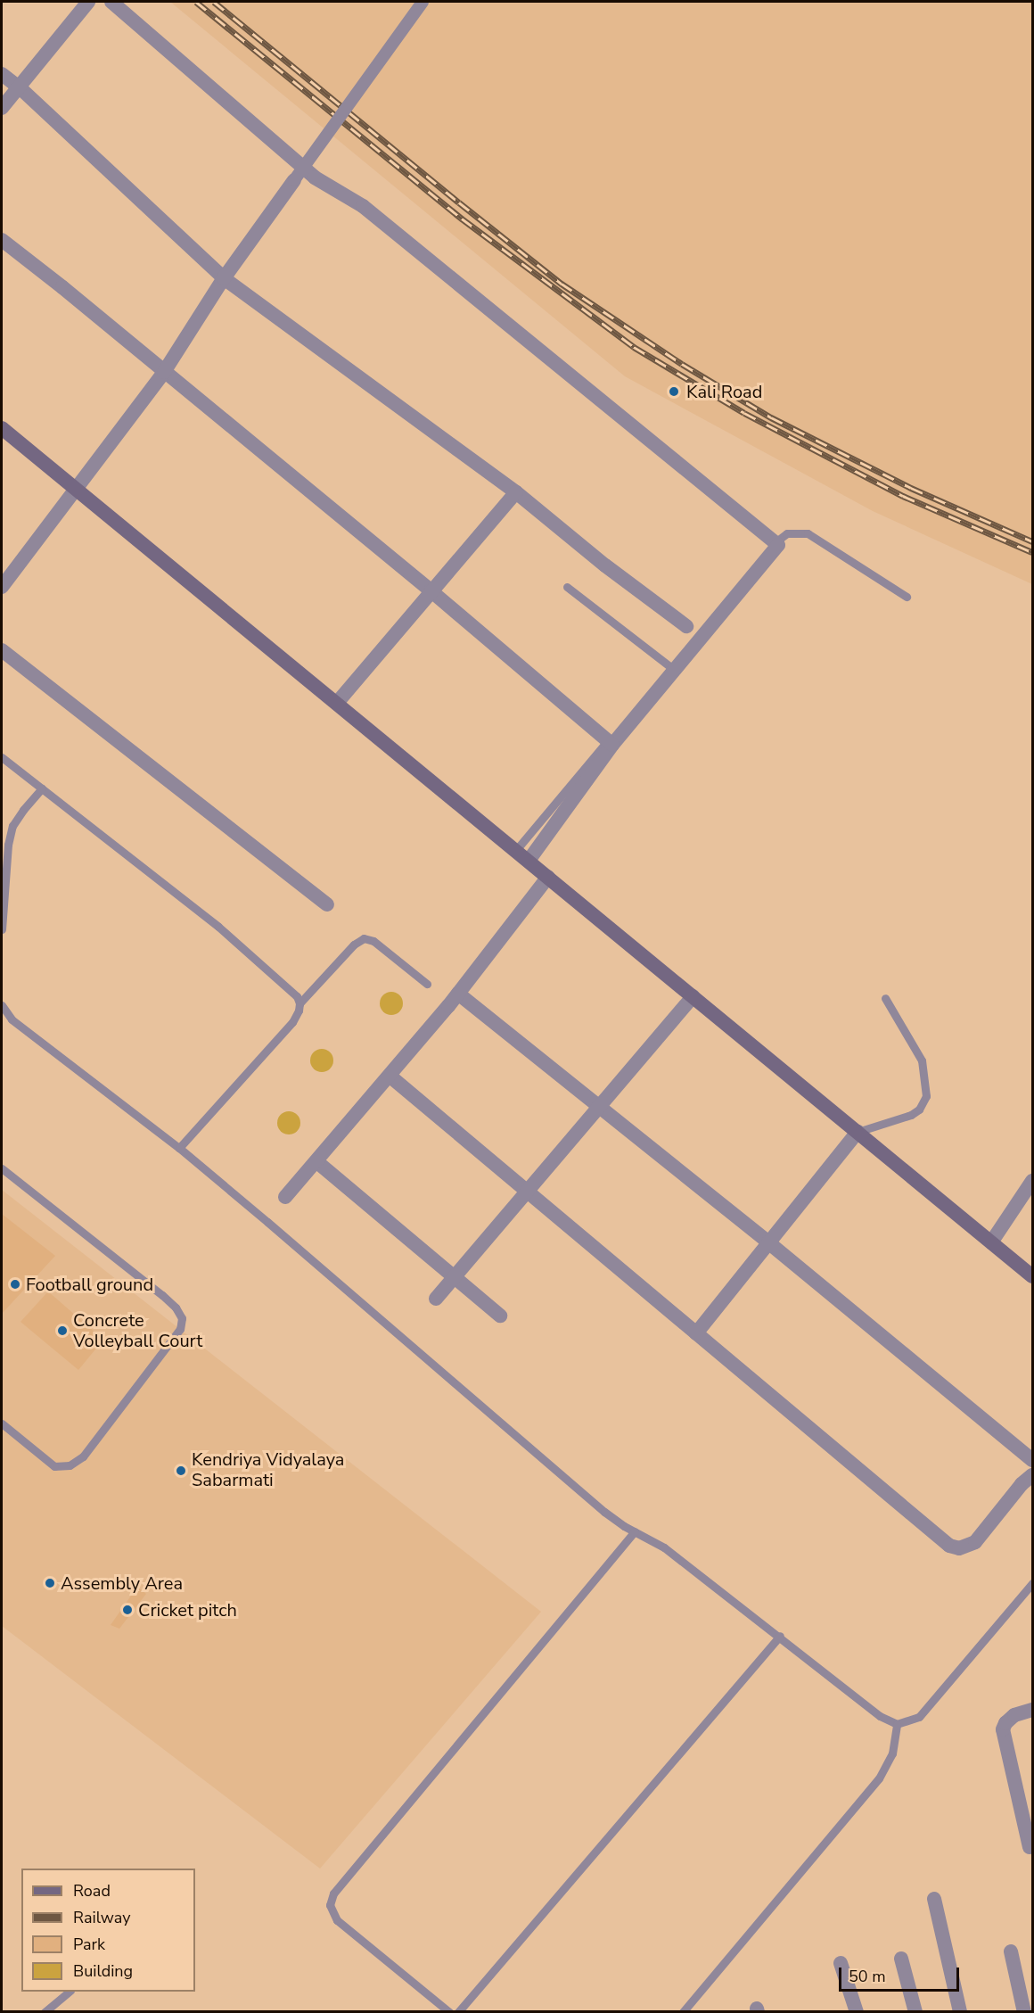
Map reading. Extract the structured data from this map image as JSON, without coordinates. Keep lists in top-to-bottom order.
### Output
{
  "places": [
    "Kali Road",
    "Football ground",
    "Concrete Volleyball Court",
    "Kendriya Vidyalaya Sabarmati",
    "Assembly Area",
    "Cricket pitch"
  ],
  "legend": [
    "Road",
    "Railway",
    "Park",
    "Building"
  ],
  "scale_bar": "50 m"
}
